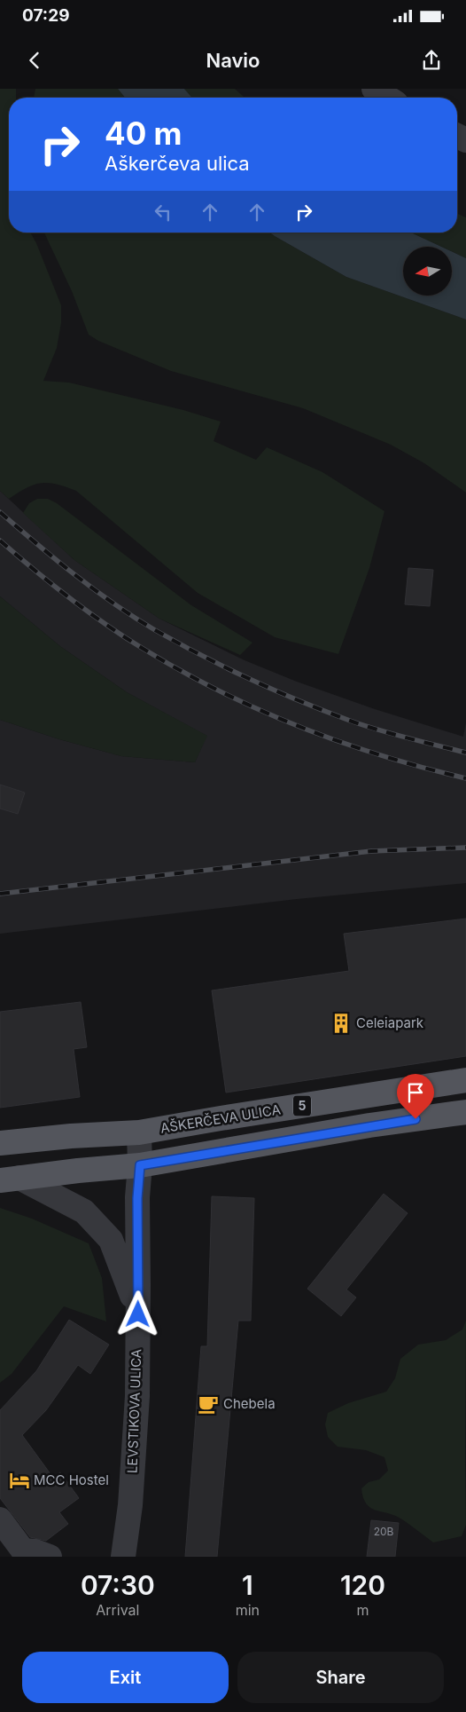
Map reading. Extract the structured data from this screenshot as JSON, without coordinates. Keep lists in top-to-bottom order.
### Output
{
  "streets": {
    "main road": ["5", "AŠKERČEVA ULICA"],
    "street": ["LEVSTIKOVA ULICA"]
  },
  "crossings": [
    ["5", "LEVSTIKOVA ULICA"],
    ["AŠKERČEVA ULICA", "LEVSTIKOVA ULICA"]
  ],
  "places": {
    "building": ["Celeiapark"],
    "cafe": ["Chebela"],
    "hotel": ["MCC Hostel"]
  },
  "house_numbers": ["20B"],
  "north": "left",
  "page": {
    "status": "07:29",
    "header": "Navio",
    "turn": ["40 m", "Aškerčeva ulica"],
    "eta": [
      "07:30",
      "Arrival",
      "1",
      "min",
      "120",
      "m"
    ],
    "buttons": ["Exit", "Share"]
  }
}
